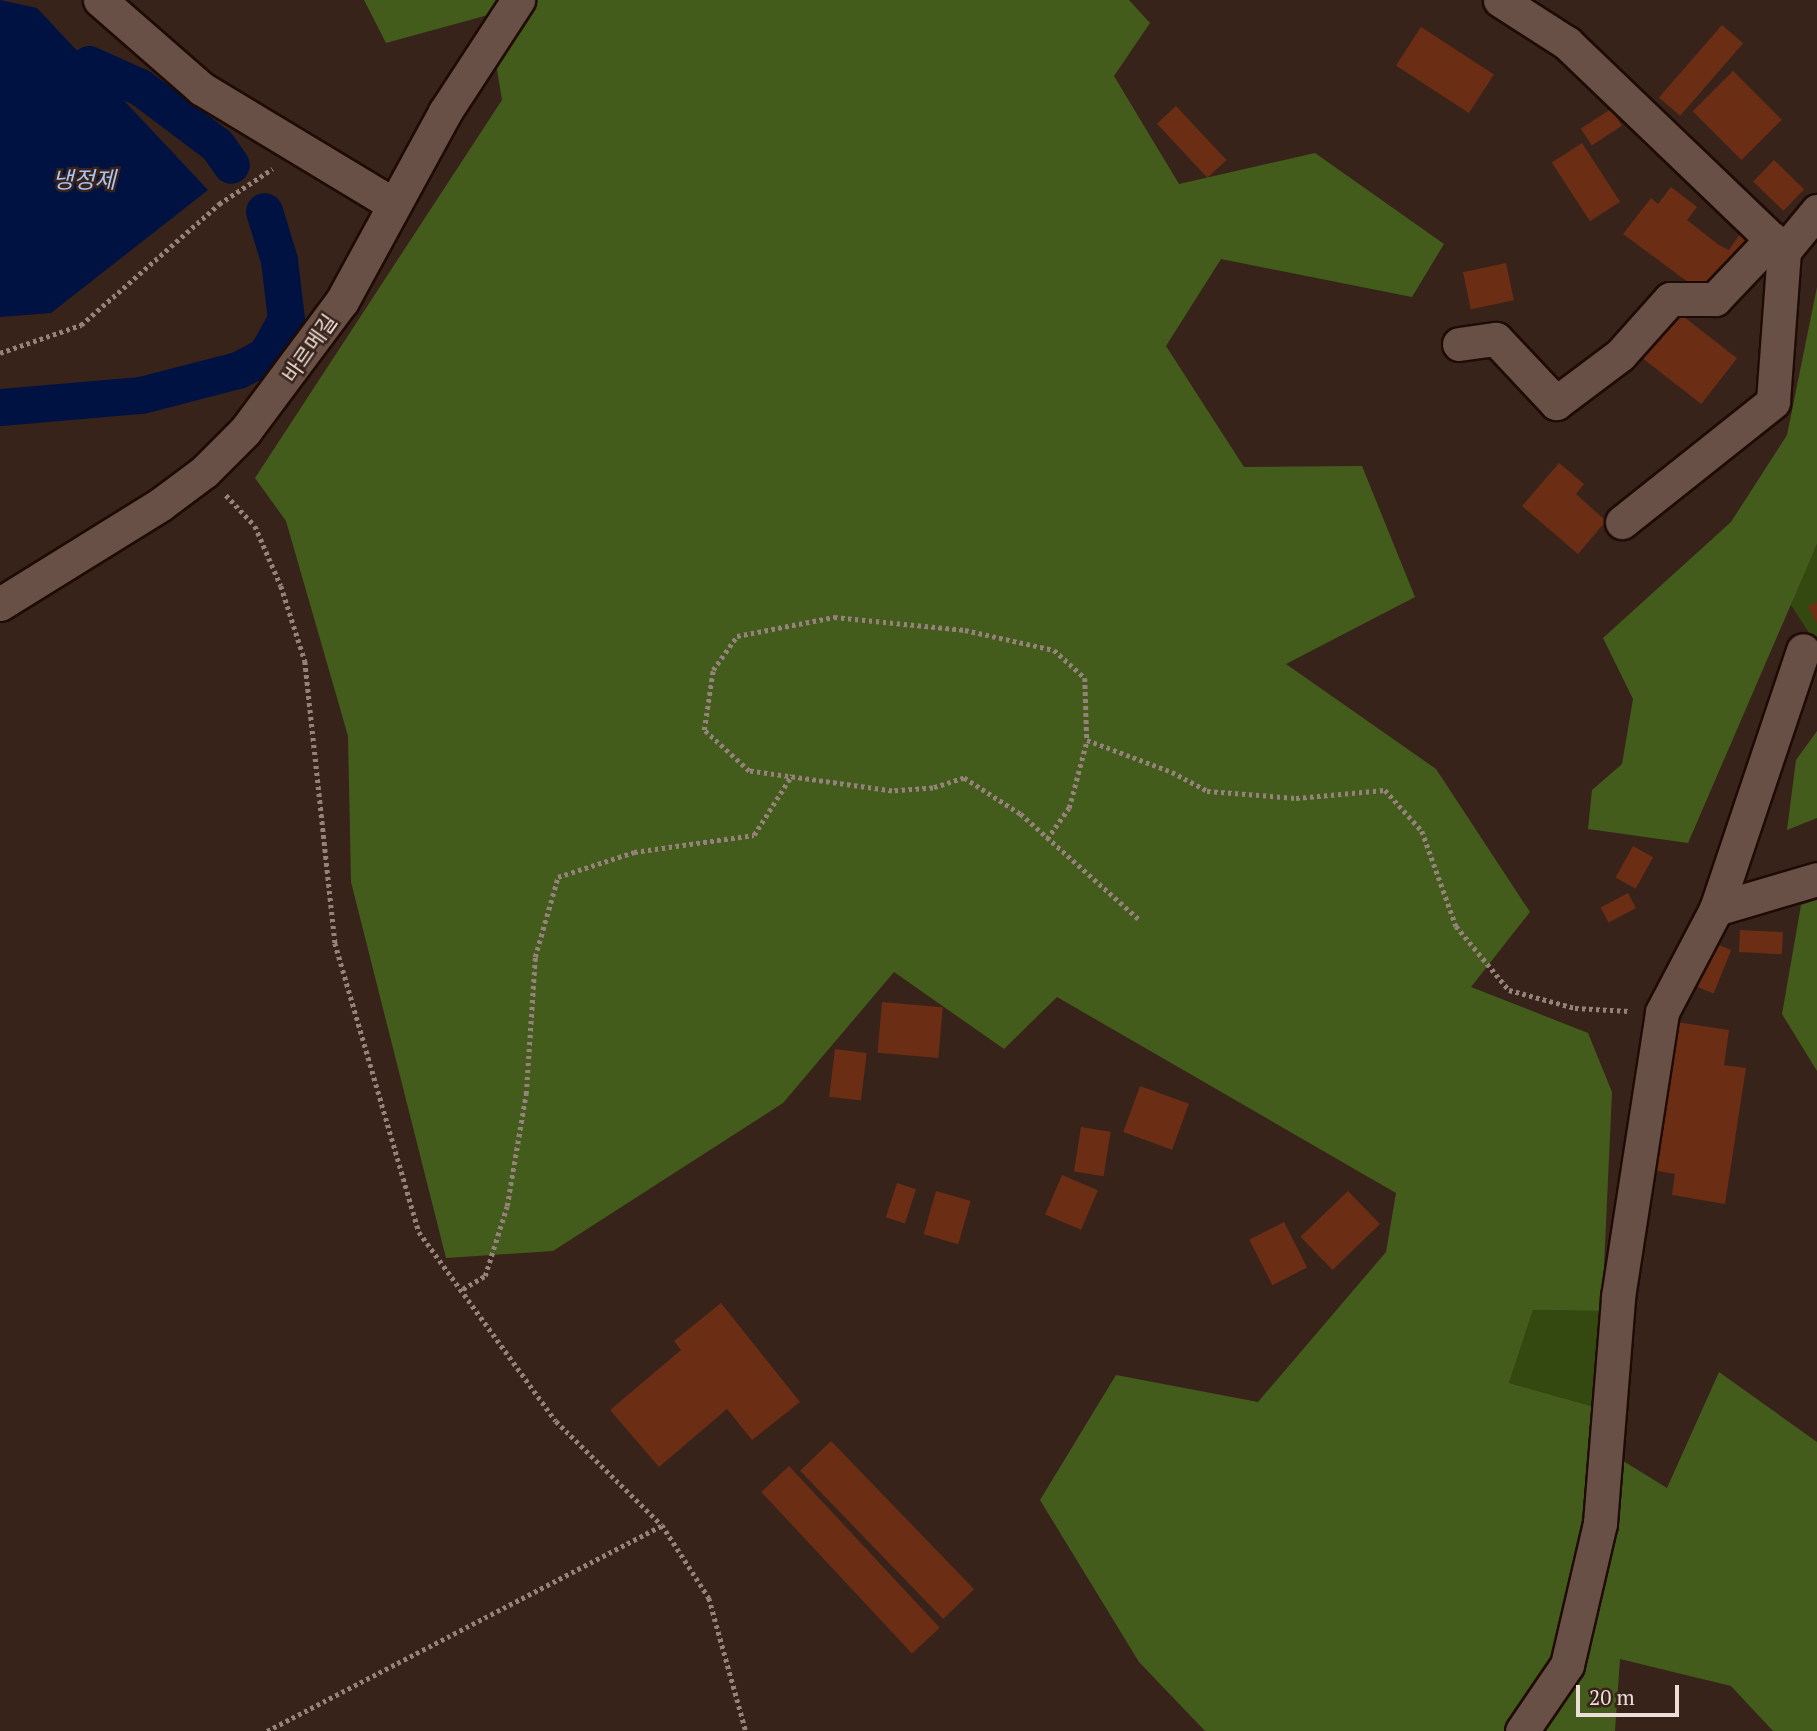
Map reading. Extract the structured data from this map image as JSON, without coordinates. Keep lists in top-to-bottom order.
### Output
{
  "streets": {
    "street": ["바르메길"]
  },
  "water": ["냉정제"],
  "scale_bar": "20 m"
}
